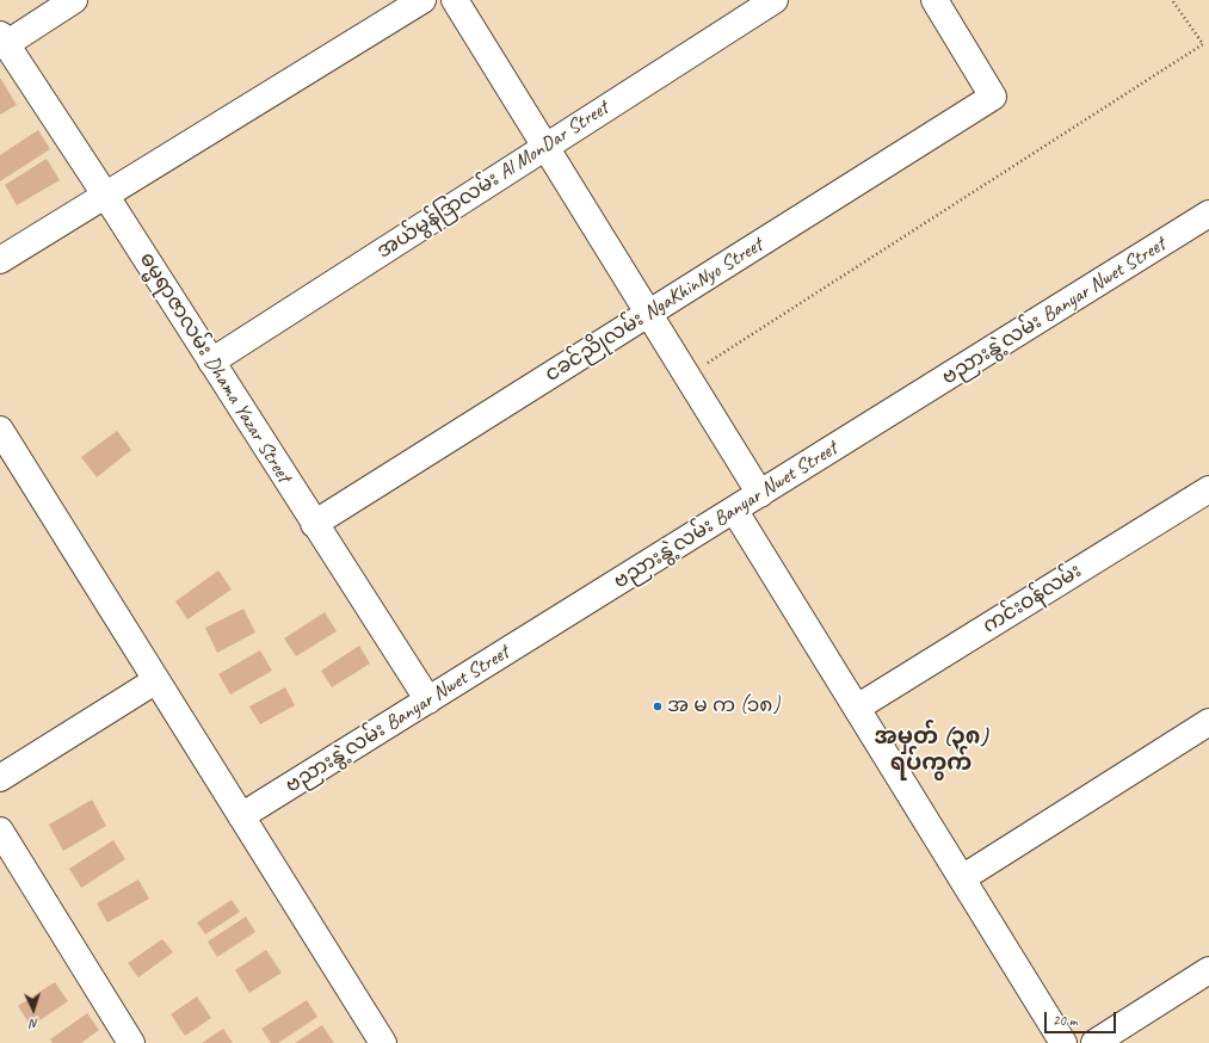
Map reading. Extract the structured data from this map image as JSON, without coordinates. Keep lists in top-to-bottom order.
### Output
{
  "streets": {
    "street": [
      "အယ်မွန်ဒြာလမ်း Al MonDar Street",
      "ငခင်ညိုလမ်း NgaKhinNyo Street",
      "ဗညားနွဲ့လမ်း Banyar Nwet Street",
      "ဓမ္မရာဇာလမ်း Dhama Yazar Street",
      "ကင်းဝန်လမ်း"
    ]
  },
  "crossings": [
    ["အယ်မွန်ဒြာလမ်း Al MonDar Street", "ဓမ္မရာဇာလမ်း Dhama Yazar Street"],
    ["ငခင်ညိုလမ်း NgaKhinNyo Street", "ဓမ္မရာဇာလမ်း Dhama Yazar Street"],
    ["ဗညားနွဲ့လမ်း Banyar Nwet Street", "ဓမ္မရာဇာလမ်း Dhama Yazar Street"]
  ],
  "districts": ["အမှတ် (၃၈) ရပ်ကွက်"],
  "places": ["အ မ က (၁၈)"],
  "scale_bar": "20 m",
  "north": "bottom"
}
